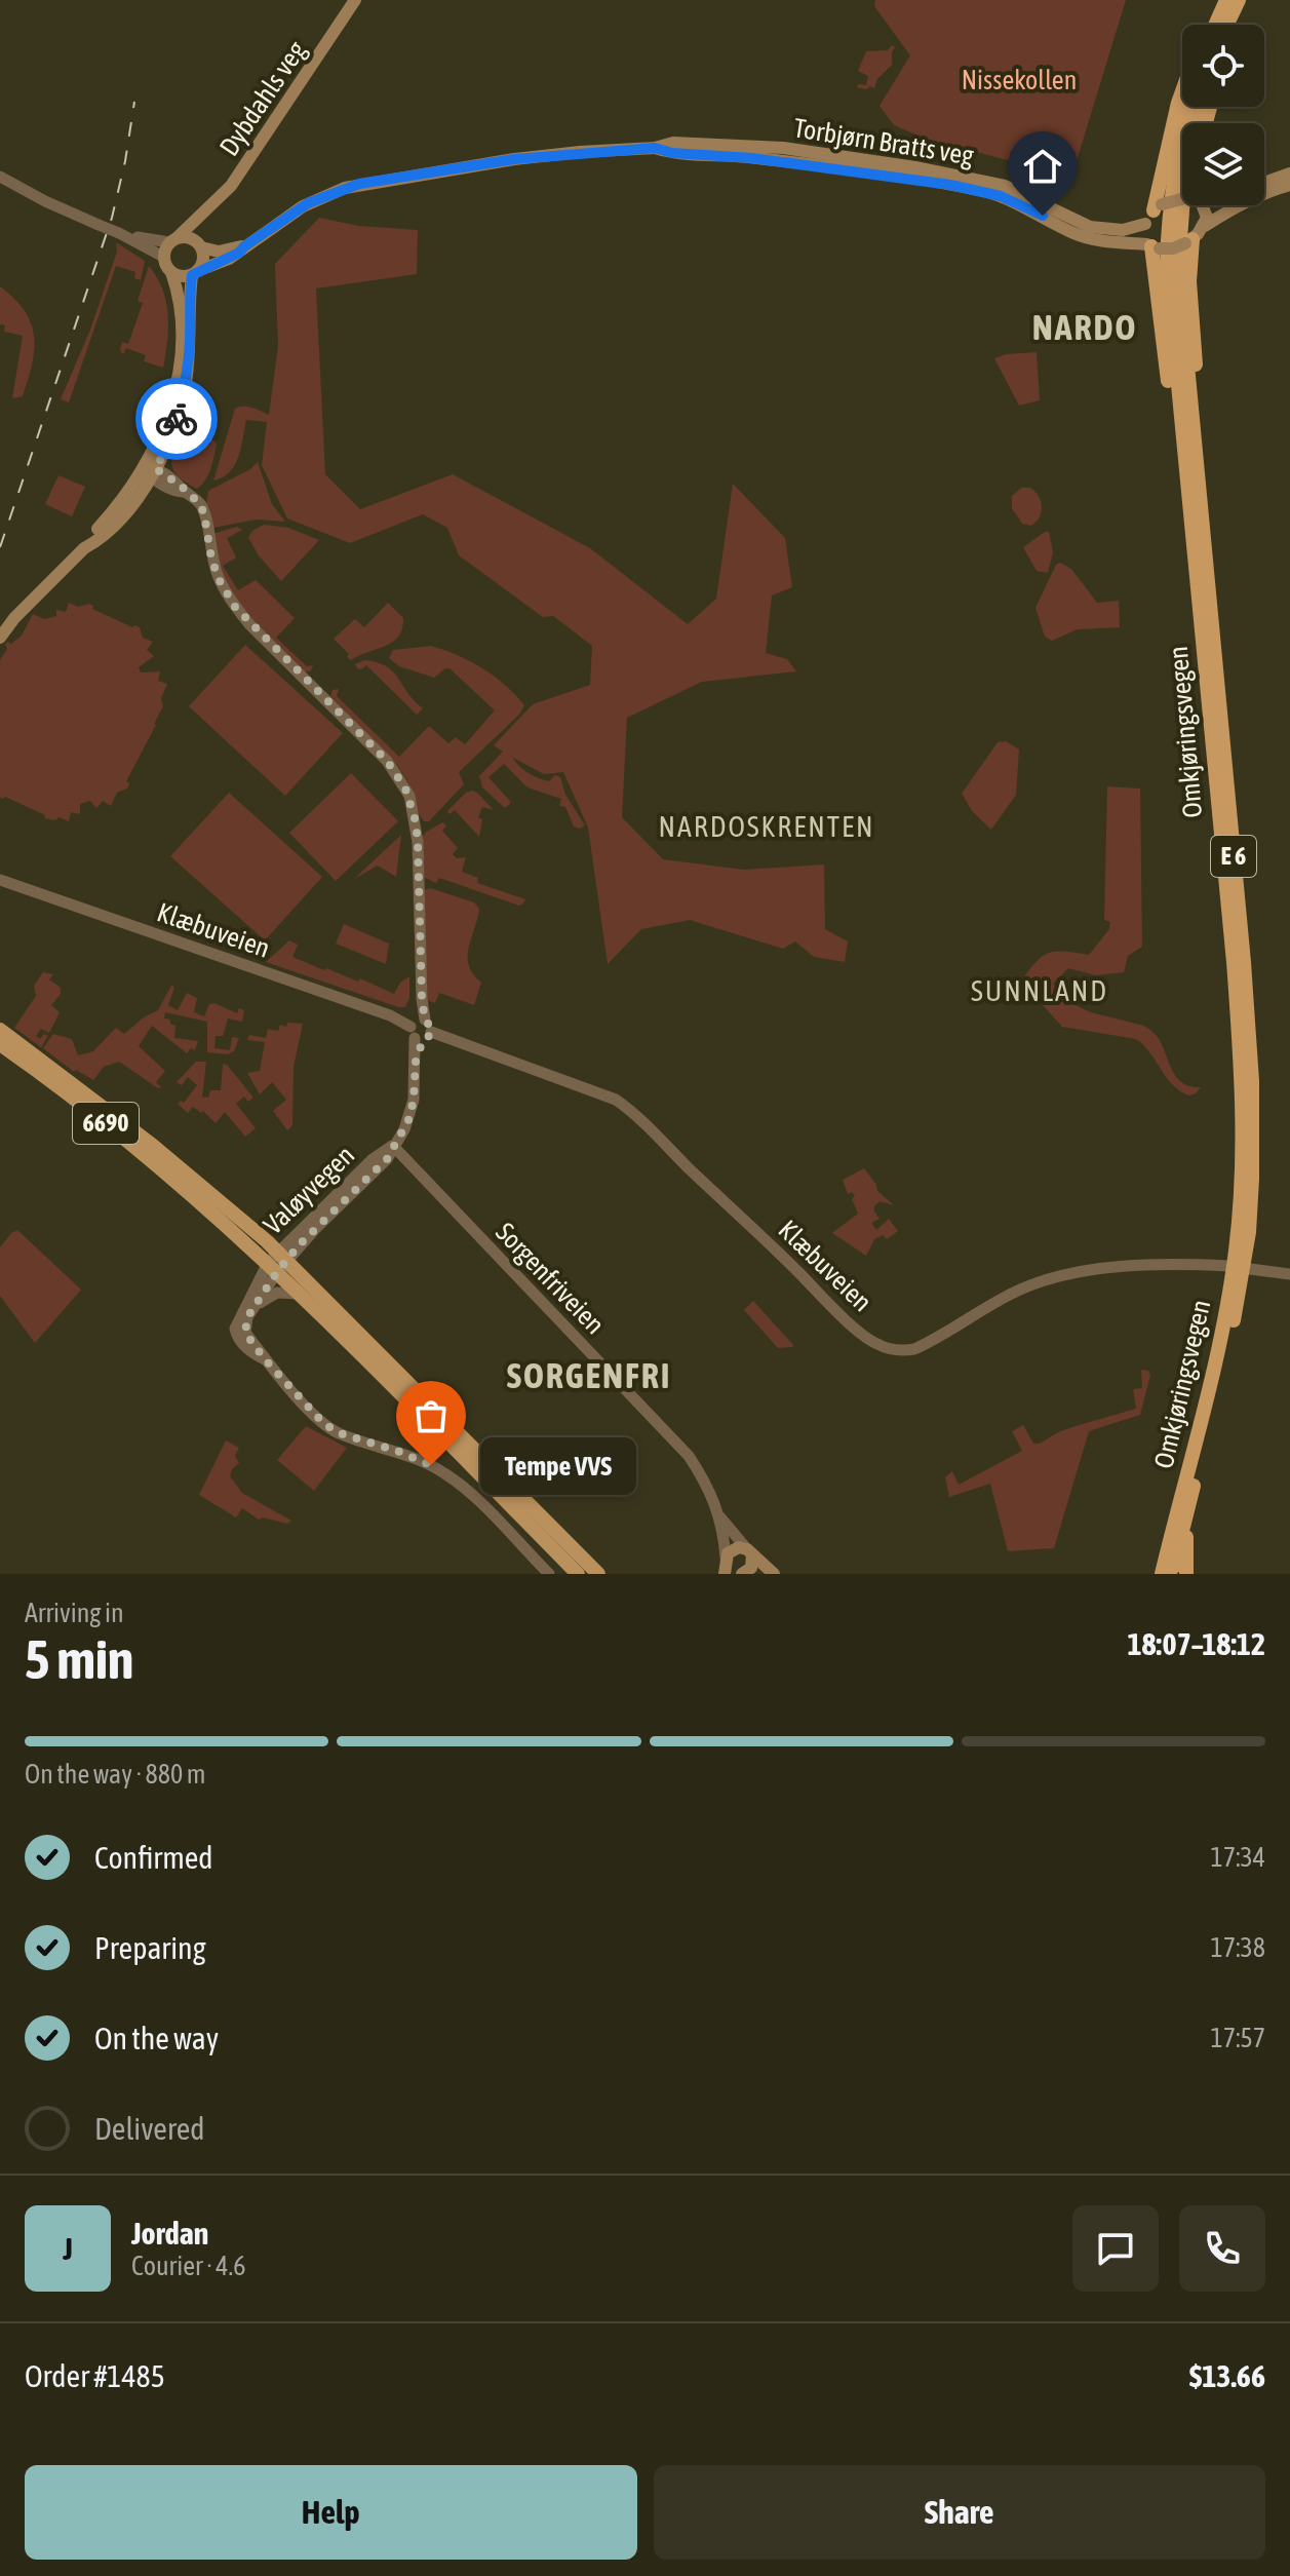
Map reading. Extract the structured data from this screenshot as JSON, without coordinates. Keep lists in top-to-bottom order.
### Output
{
  "streets": {
    "highway": ["Omkjøringsvegen", "E 6"],
    "main road": ["Dybdahls veg", "Torbjørn Bratts veg", "6690"],
    "street": ["Klæbuveien", "Valøyvegen", "Sorgenfriveien"]
  },
  "crossings": [
    ["Dybdahls veg", "Torbjørn Bratts veg"],
    ["Torbjørn Bratts veg", "E 6"],
    ["Omkjøringsvegen", "E 6"],
    ["6690", "Valøyvegen"],
    ["Valøyvegen", "Sorgenfriveien"]
  ],
  "districts": [
    "NARDO",
    "NARDOSKRENTEN",
    "SUNNLAND",
    "SORGENFRI"
  ],
  "parks": ["Nissekollen"],
  "places": ["Tempe VVS"],
  "page": {
    "bubble": "Tempe VVS",
    "heading": ["5 min", "Arriving in", "18:07–18:12"],
    "panel": [
      "Jordan",
      "Courier · 4.6",
      "Order #1485",
      "$13.66"
    ],
    "bar": "On the way · 880 m",
    "list": [
      ["Confirmed", "17:34"],
      ["Preparing", "17:38"],
      ["On the way", "17:57"],
      "Delivered"
    ],
    "round": "J",
    "buttons": ["Help", "Share"]
  }
}
